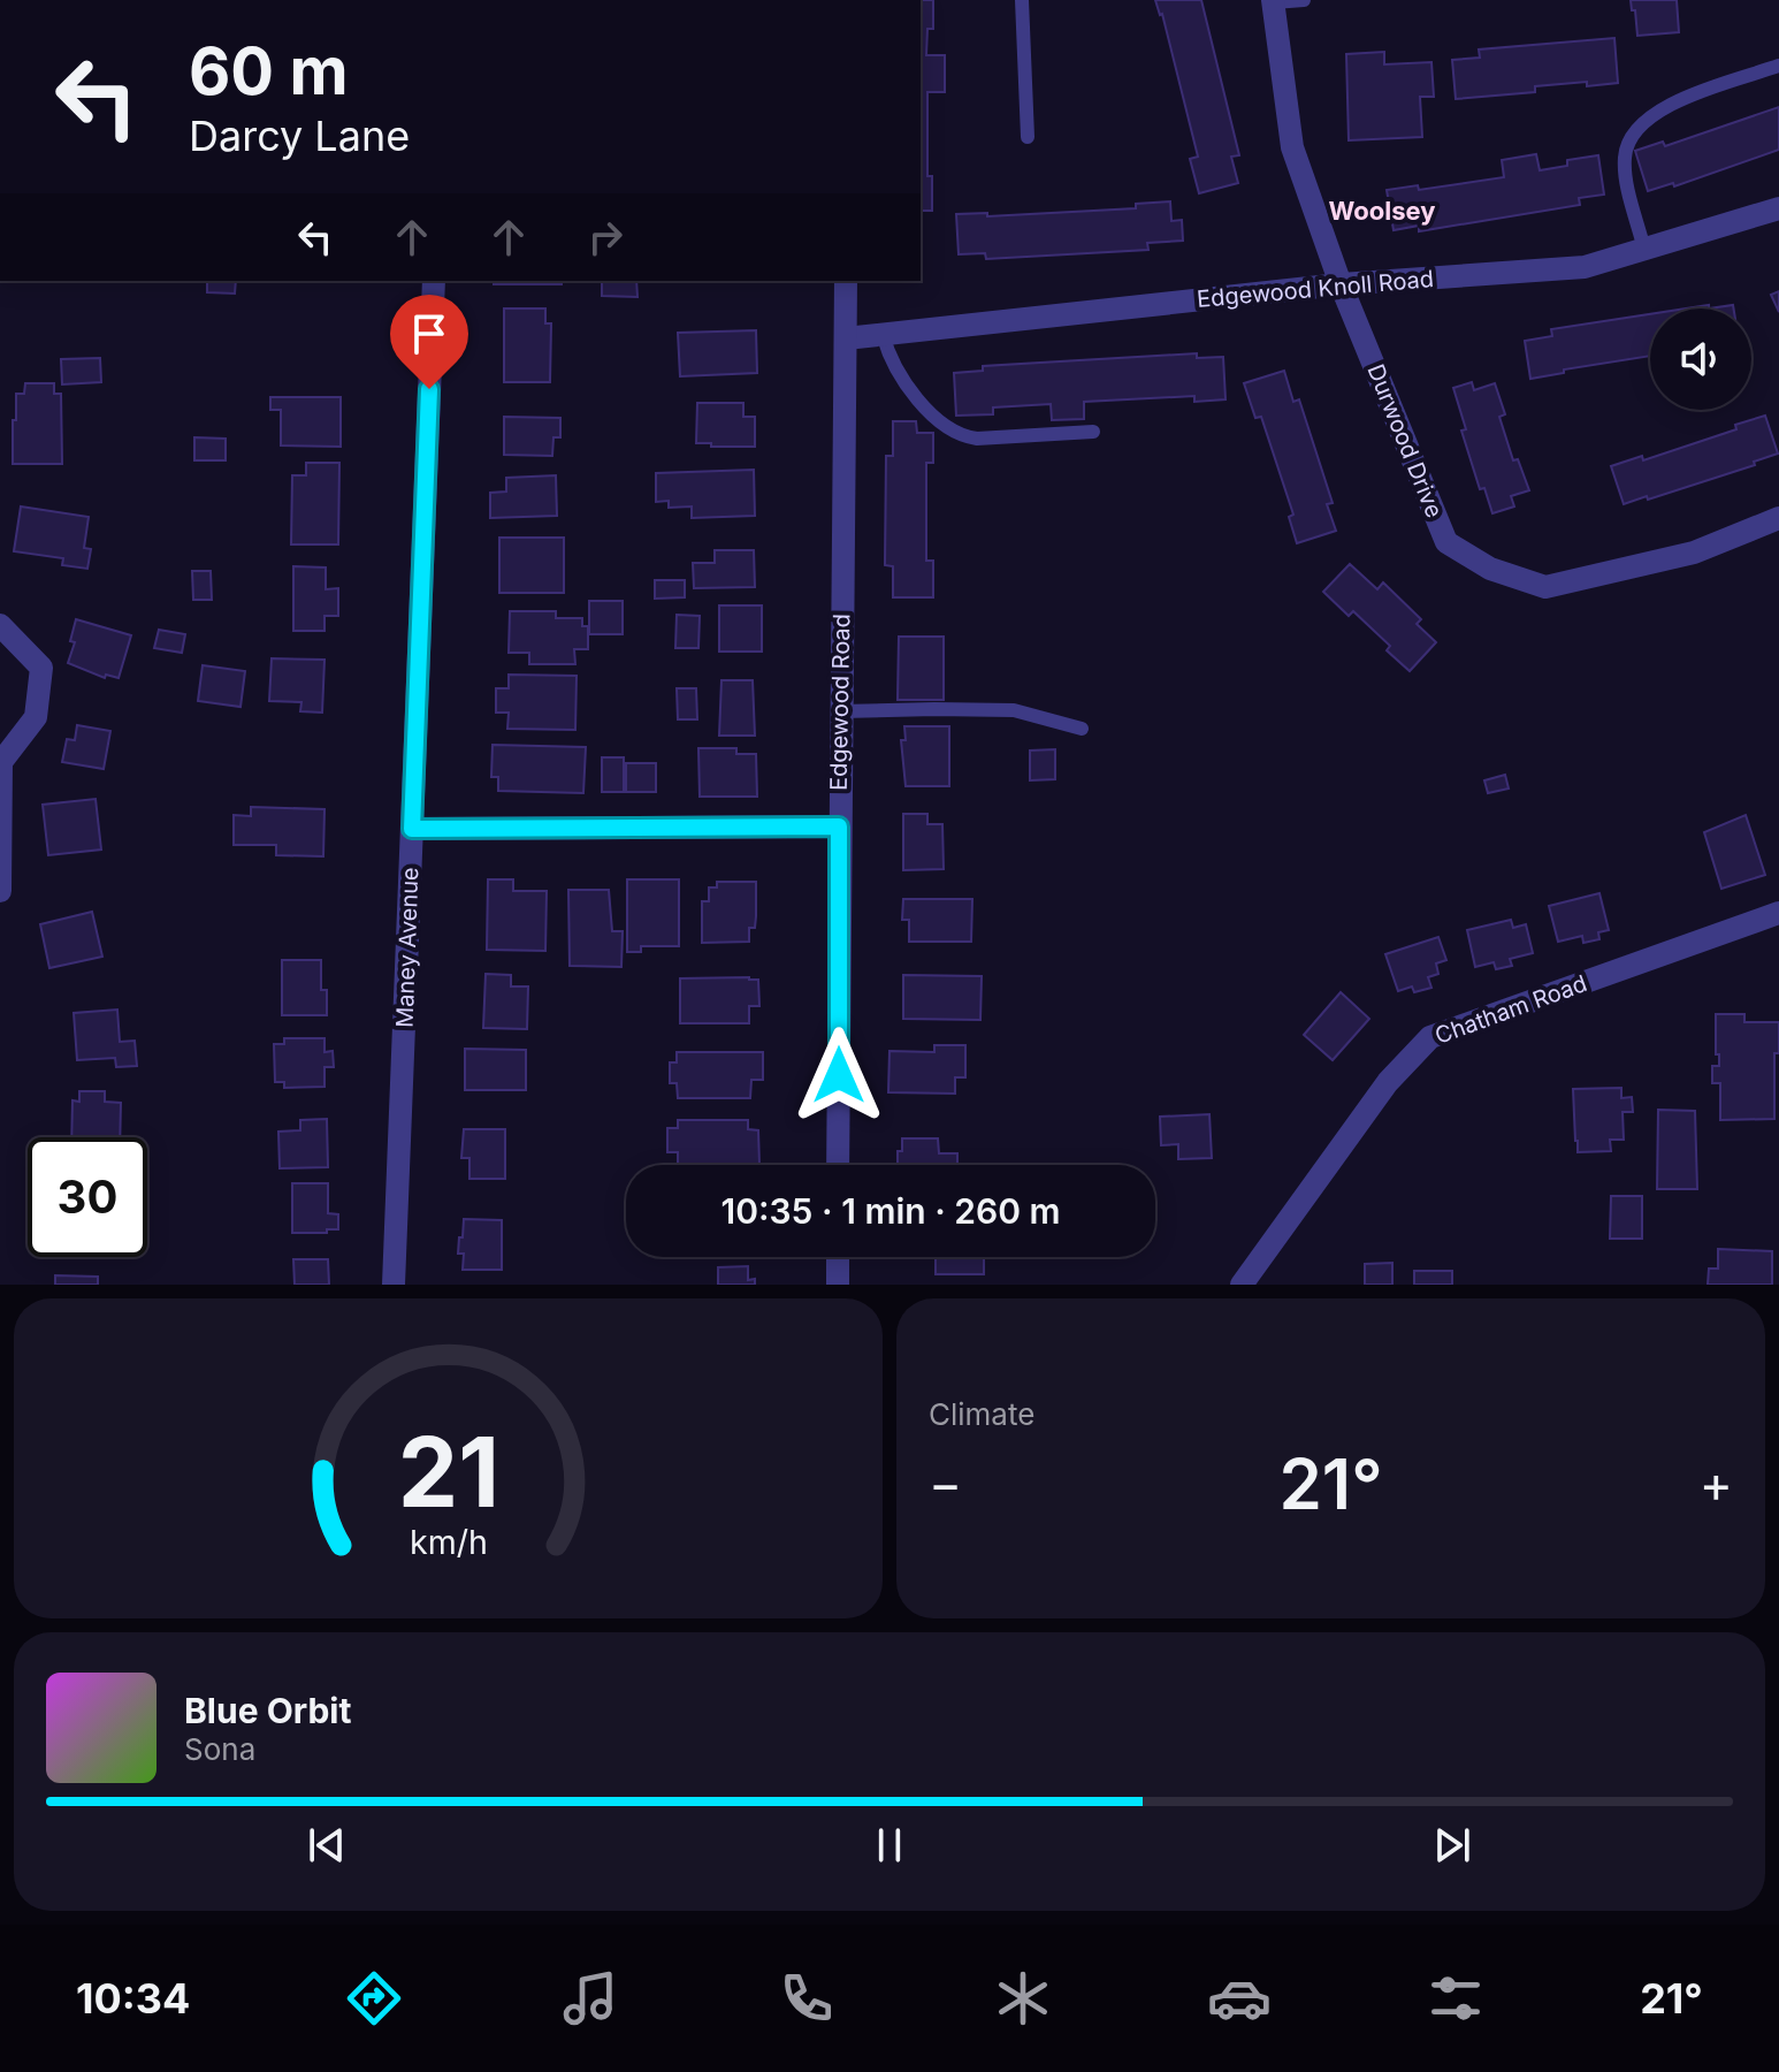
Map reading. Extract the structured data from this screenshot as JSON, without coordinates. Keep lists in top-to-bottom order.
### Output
{
  "streets": {
    "street": [
      "Edgewood Knoll Road",
      "Durwood Drive",
      "Edgewood Road",
      "Maney Avenue",
      "Chatham Road"
    ]
  },
  "crossings": [
    ["Edgewood Knoll Road", "Durwood Drive"],
    ["Edgewood Knoll Road", "Edgewood Road"]
  ],
  "districts": ["Woolsey"],
  "page": {
    "turn": ["60 m", "Darcy Lane"],
    "limit": "30",
    "trip": "10:35 · 1 min · 260 m",
    "tile": "Climate",
    "heat": ["−", "21°", "+"],
    "song": ["Blue Orbit", "Sona"],
    "tabs": ["10:34", "21°"],
    "gauge": ["21", "km/h"]
  }
}
